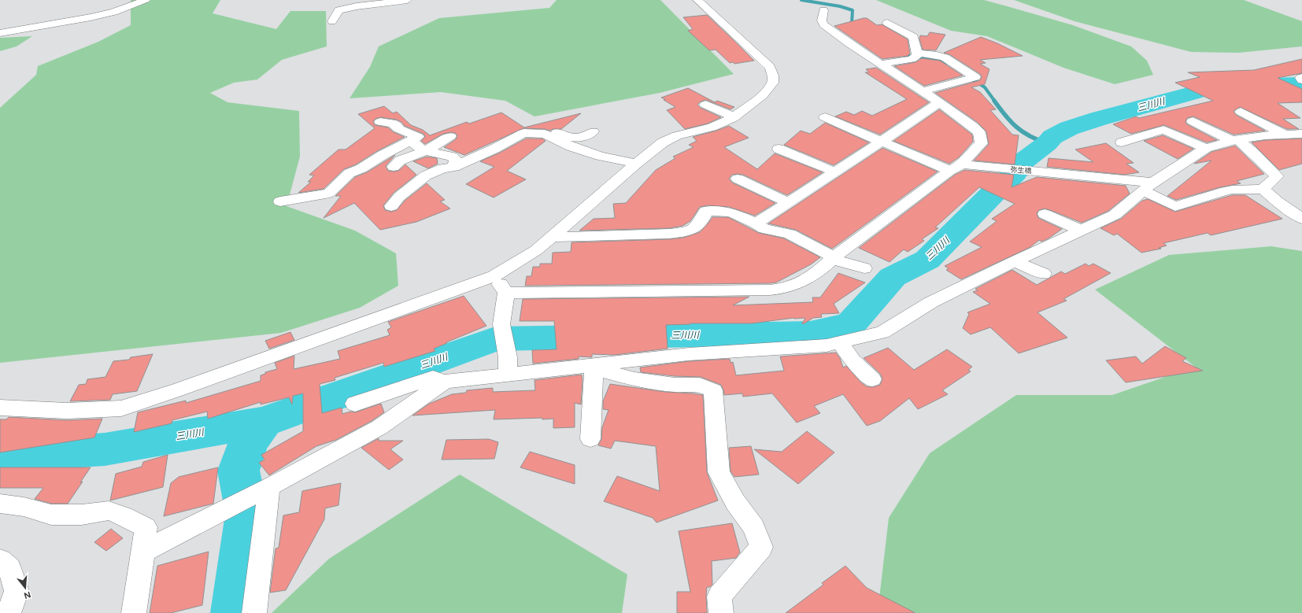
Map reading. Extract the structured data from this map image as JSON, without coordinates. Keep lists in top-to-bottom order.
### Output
{
  "streets": {
    "street": ["弥生橋"]
  },
  "water": ["三川川"],
  "north": "bottom"
}
